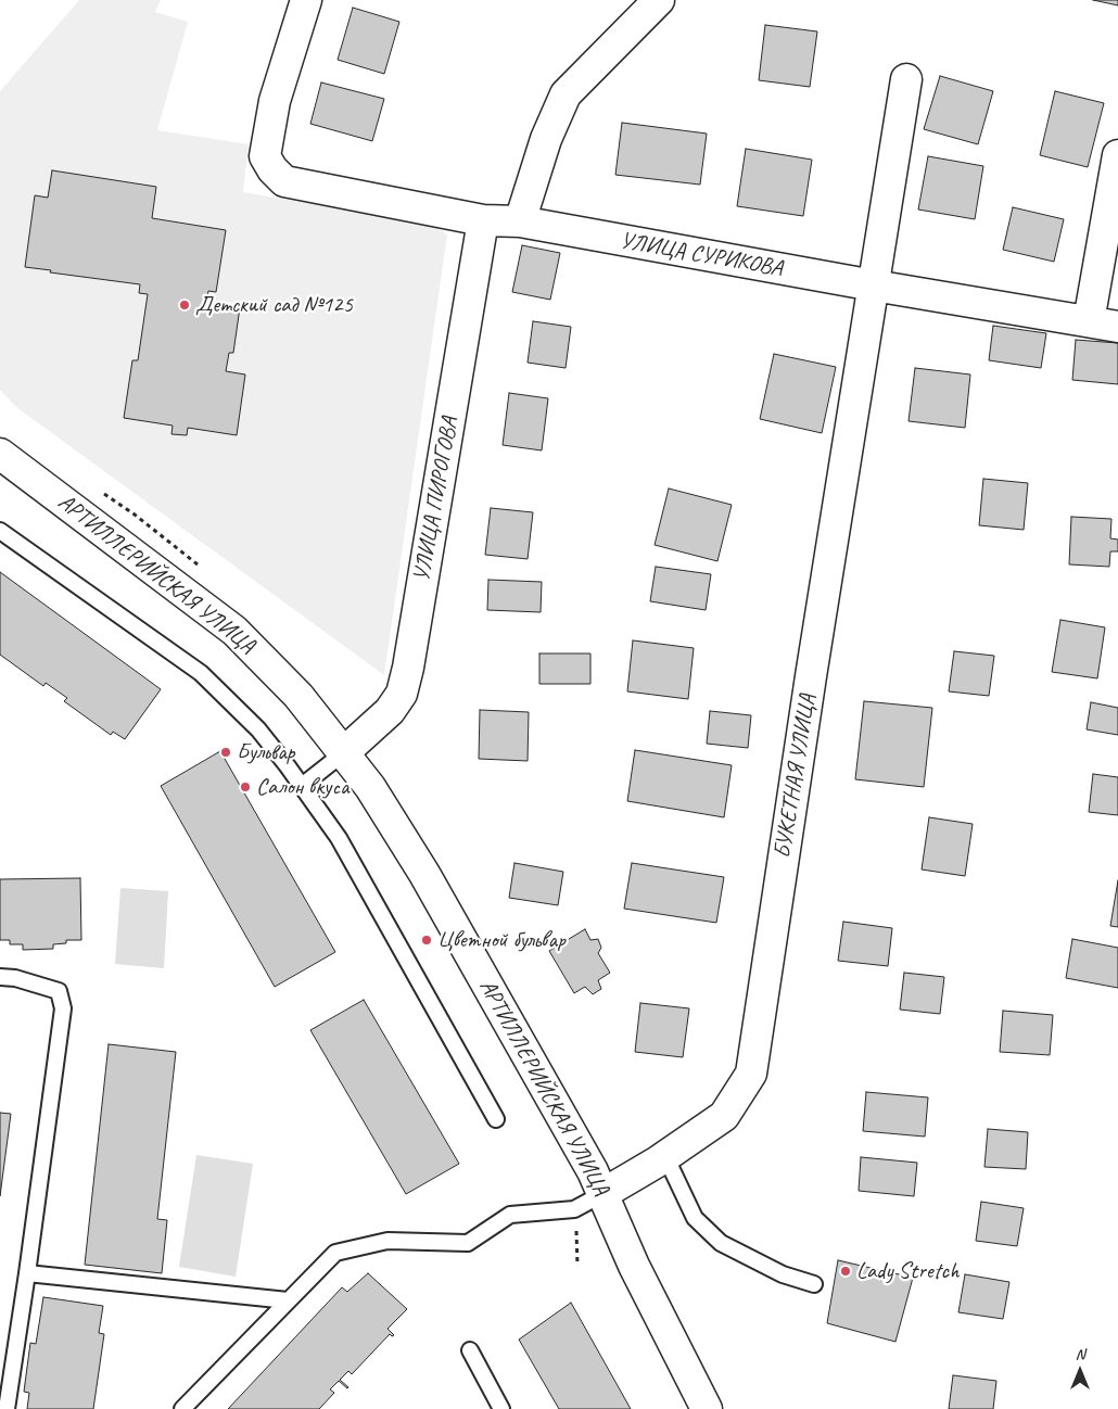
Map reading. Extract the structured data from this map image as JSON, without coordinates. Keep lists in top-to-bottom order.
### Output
{
  "streets": {
    "street": [
      "УЛИЦА СУРИКОВА",
      "УЛИЦА ПИРОГОВА",
      "АРТИЛЛЕРИЙСКАЯ УЛИЦА",
      "БУКЕТНАЯ УЛИЦА"
    ]
  },
  "crossings": [
    ["УЛИЦА СУРИКОВА", "УЛИЦА ПИРОГОВА"],
    ["УЛИЦА СУРИКОВА", "БУКЕТНАЯ УЛИЦА"],
    ["УЛИЦА ПИРОГОВА", "АРТИЛЛЕРИЙСКАЯ УЛИЦА"],
    ["АРТИЛЛЕРИЙСКАЯ УЛИЦА", "БУКЕТНАЯ УЛИЦА"]
  ],
  "places": [
    "Детский сад №125",
    "Бульвар",
    "Салон вкуса",
    "Цветной бульвар",
    "Lady Stretch"
  ],
  "north": "top"
}
